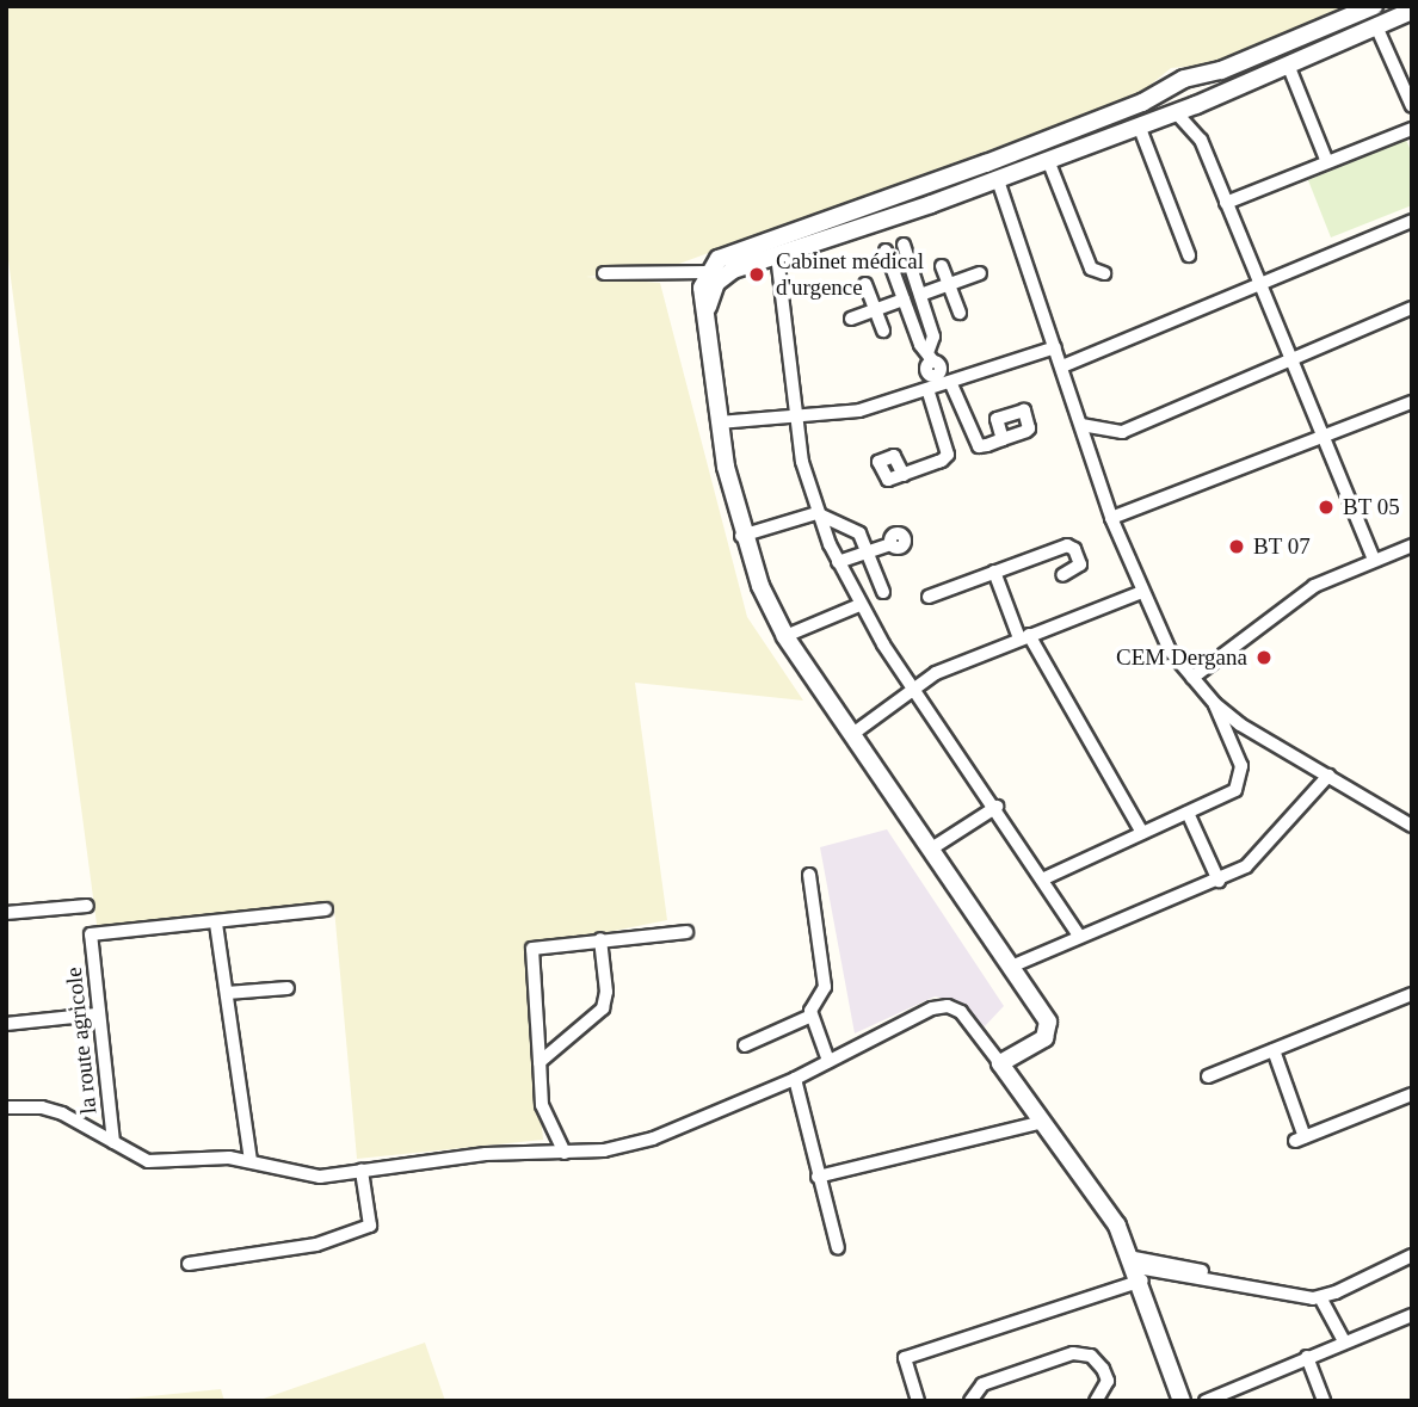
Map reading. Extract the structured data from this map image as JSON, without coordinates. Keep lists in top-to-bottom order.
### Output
{
  "streets": {
    "street": ["la route agricole"]
  },
  "places": [
    "Cabinet médical d'urgence",
    "BT 05",
    "BT 07",
    "CEM Dergana"
  ]
}
